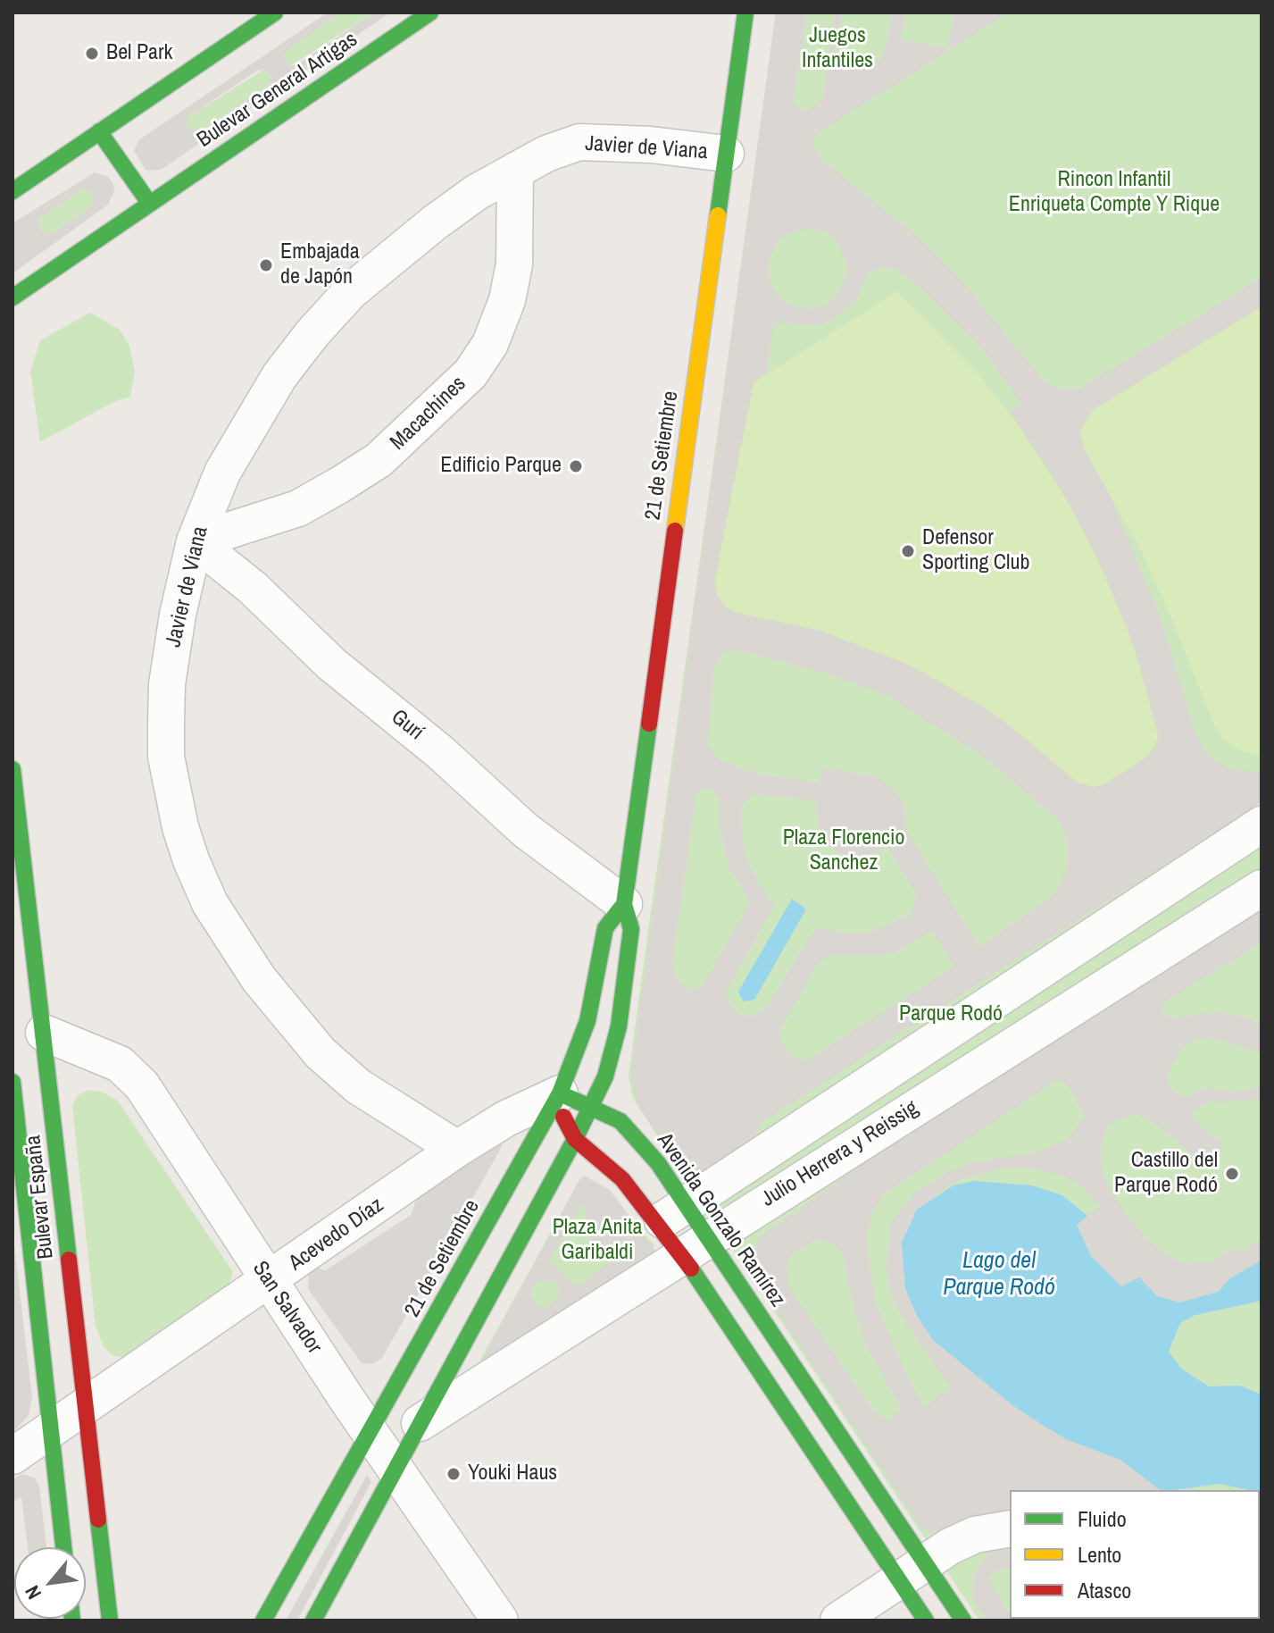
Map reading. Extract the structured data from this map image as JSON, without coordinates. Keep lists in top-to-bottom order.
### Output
{
  "streets": {
    "street": [
      "Bulevar General Artigas",
      "Javier de Viana",
      "Macachines",
      "21 de Setiembre",
      "Gurí",
      "Julio Herrera y Reissig",
      "Bulevar España",
      "Avenida Gonzalo Ramírez",
      "Acevedo Díaz",
      "San Salvador"
    ]
  },
  "crossings": [
    ["Javier de Viana", "Macachines"],
    ["Javier de Viana", "21 de Setiembre"],
    ["Javier de Viana", "Gurí"],
    ["Javier de Viana", "Acevedo Díaz"],
    ["Macachines", "Gurí"],
    ["21 de Setiembre", "Gurí"],
    ["21 de Setiembre", "Julio Herrera y Reissig"],
    ["21 de Setiembre", "Avenida Gonzalo Ramírez"],
    ["21 de Setiembre", "Acevedo Díaz"],
    ["21 de Setiembre", "San Salvador"],
    ["Julio Herrera y Reissig", "Avenida Gonzalo Ramírez"],
    ["Bulevar España", "Acevedo Díaz"],
    ["Bulevar España", "San Salvador"],
    ["Avenida Gonzalo Ramírez", "Acevedo Díaz"],
    ["Acevedo Díaz", "San Salvador"]
  ],
  "water": ["Lago del Parque Rodó"],
  "parks": [
    "Juegos Infantiles",
    "Rincon Infantil Enriqueta Compte Y Rique",
    "Plaza Florencio Sanchez",
    "Parque Rodó",
    "Plaza Anita Garibaldi"
  ],
  "places": [
    "Bel Park",
    "Embajada de Japón",
    "Edificio Parque",
    "Defensor Sporting Club",
    "Castillo del Parque Rodó",
    "Youki Haus"
  ],
  "legend": ["Fluido", "Lento", "Atasco"],
  "north": "bottom left"
}
